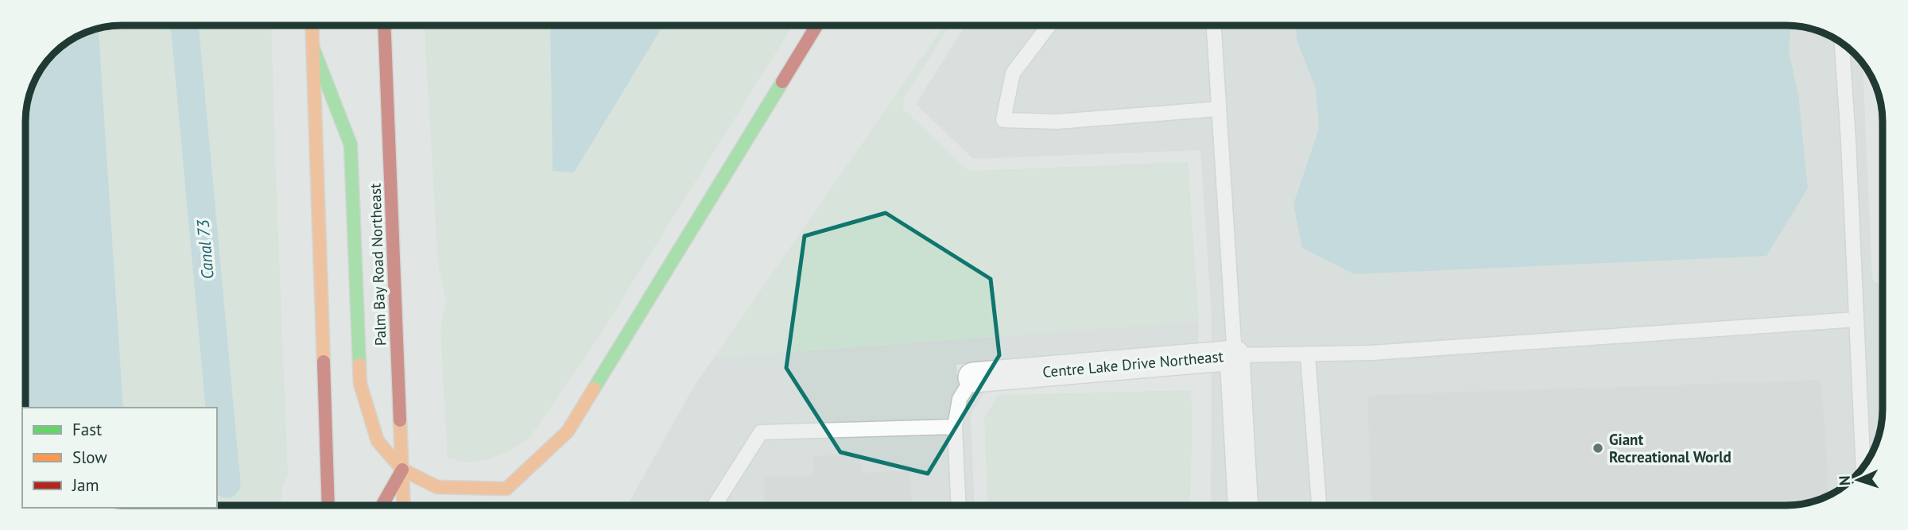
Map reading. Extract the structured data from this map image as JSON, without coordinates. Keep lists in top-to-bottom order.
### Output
{
  "streets": {
    "main road": ["Palm Bay Road Northeast"],
    "street": ["Centre Lake Drive Northeast"]
  },
  "water": ["Canal 73"],
  "places": ["Giant Recreational World"],
  "legend": ["Fast", "Slow", "Jam"],
  "north": "left"
}
